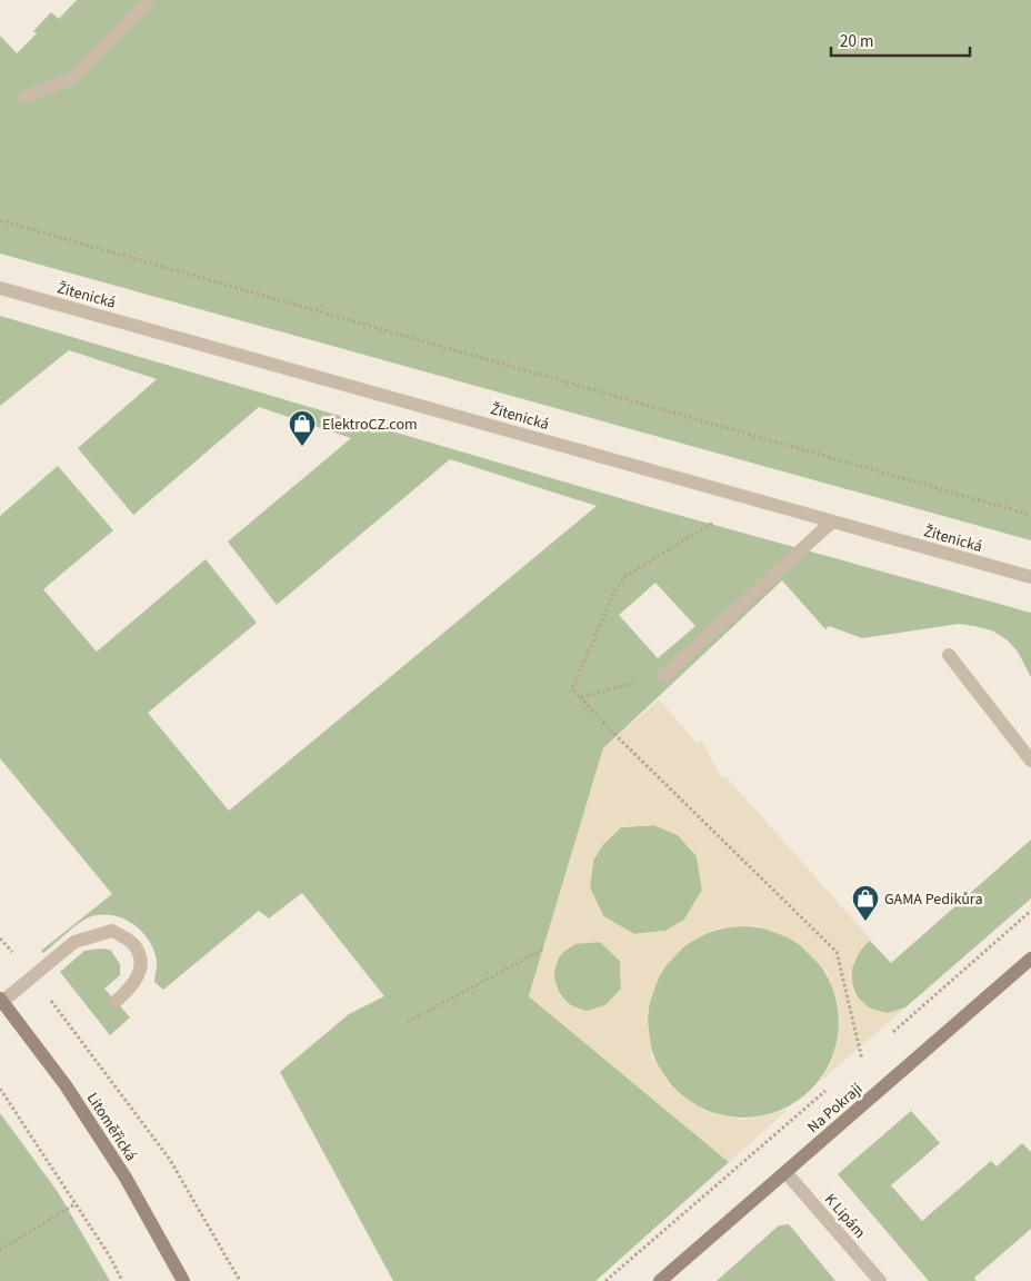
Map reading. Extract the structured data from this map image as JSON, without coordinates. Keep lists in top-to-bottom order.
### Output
{
  "streets": {
    "street": [
      "Žitenická",
      "Na Pokraji",
      "Litoměřická",
      "K Lipám"
    ]
  },
  "crossings": [
    ["Na Pokraji", "K Lipám"]
  ],
  "places": {
    "shop": ["ElektroCZ.com", "GAMA Pedikůra"]
  },
  "scale_bar": "20 m"
}
